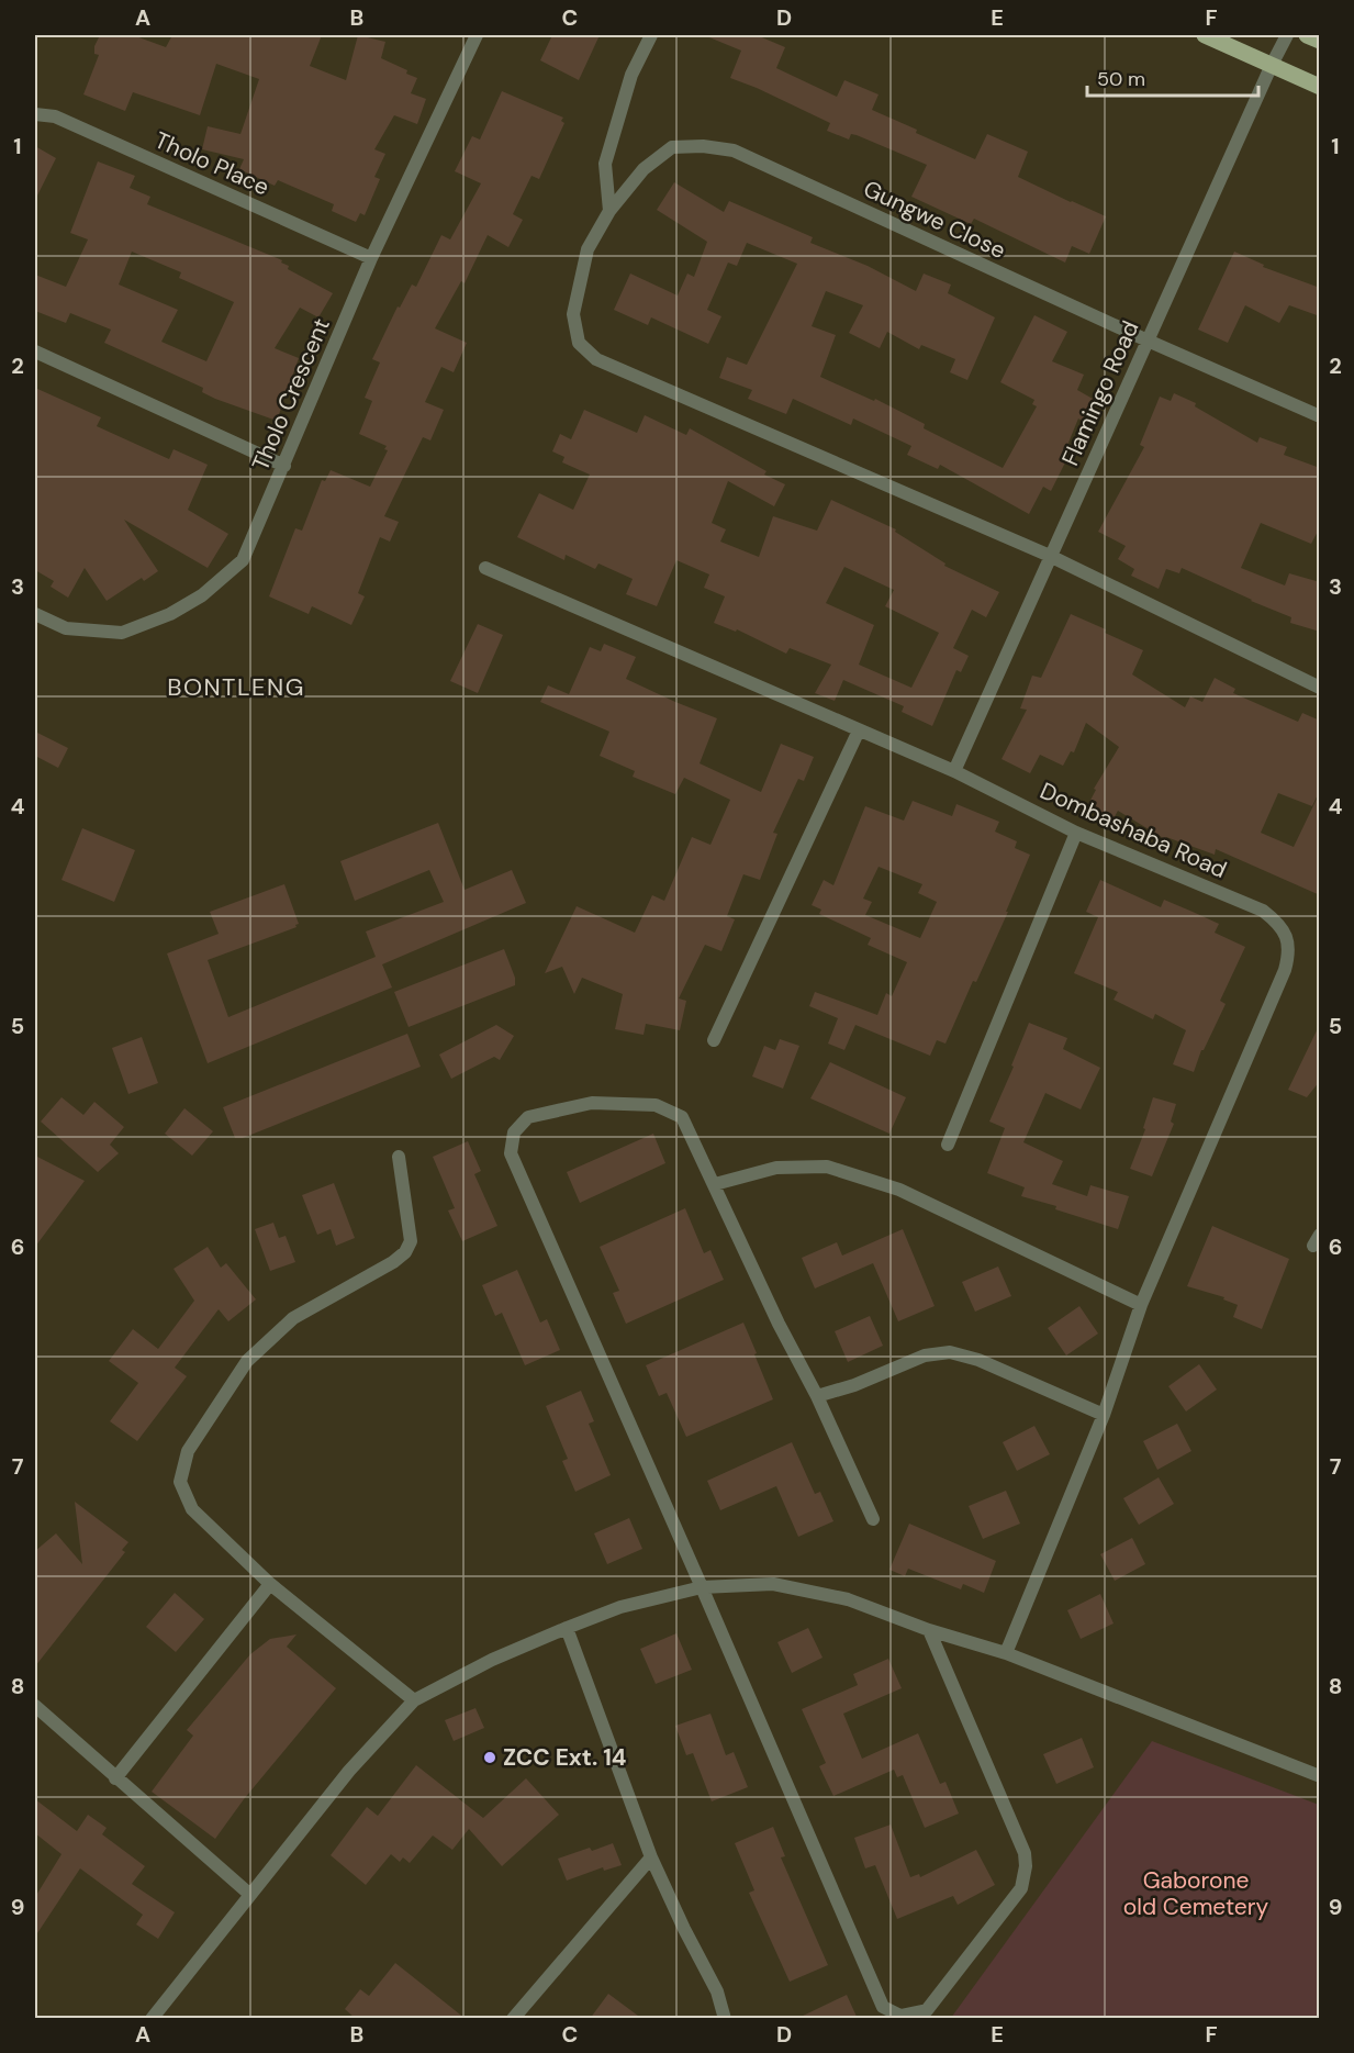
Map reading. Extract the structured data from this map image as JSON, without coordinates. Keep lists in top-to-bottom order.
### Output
{
  "streets": {
    "street": [
      "Tholo Place",
      "Gungwe Close",
      "Flamingo Road",
      "Tholo Crescent",
      "Dombashaba Road"
    ]
  },
  "crossings": [
    ["Tholo Place", "Tholo Crescent"],
    ["Gungwe Close", "Flamingo Road"],
    ["Flamingo Road", "Dombashaba Road"]
  ],
  "districts": ["BONTLENG"],
  "parks": ["Gaborone old Cemetery"],
  "places": ["ZCC Ext. 14"],
  "scale_bar": "50 m",
  "grid": {
    "columns": [
      "A",
      "B",
      "C",
      "D",
      "E",
      "F"
    ],
    "rows": [
      "1",
      "2",
      "3",
      "4",
      "5",
      "6",
      "7",
      "8",
      "9"
    ]
  }
}
